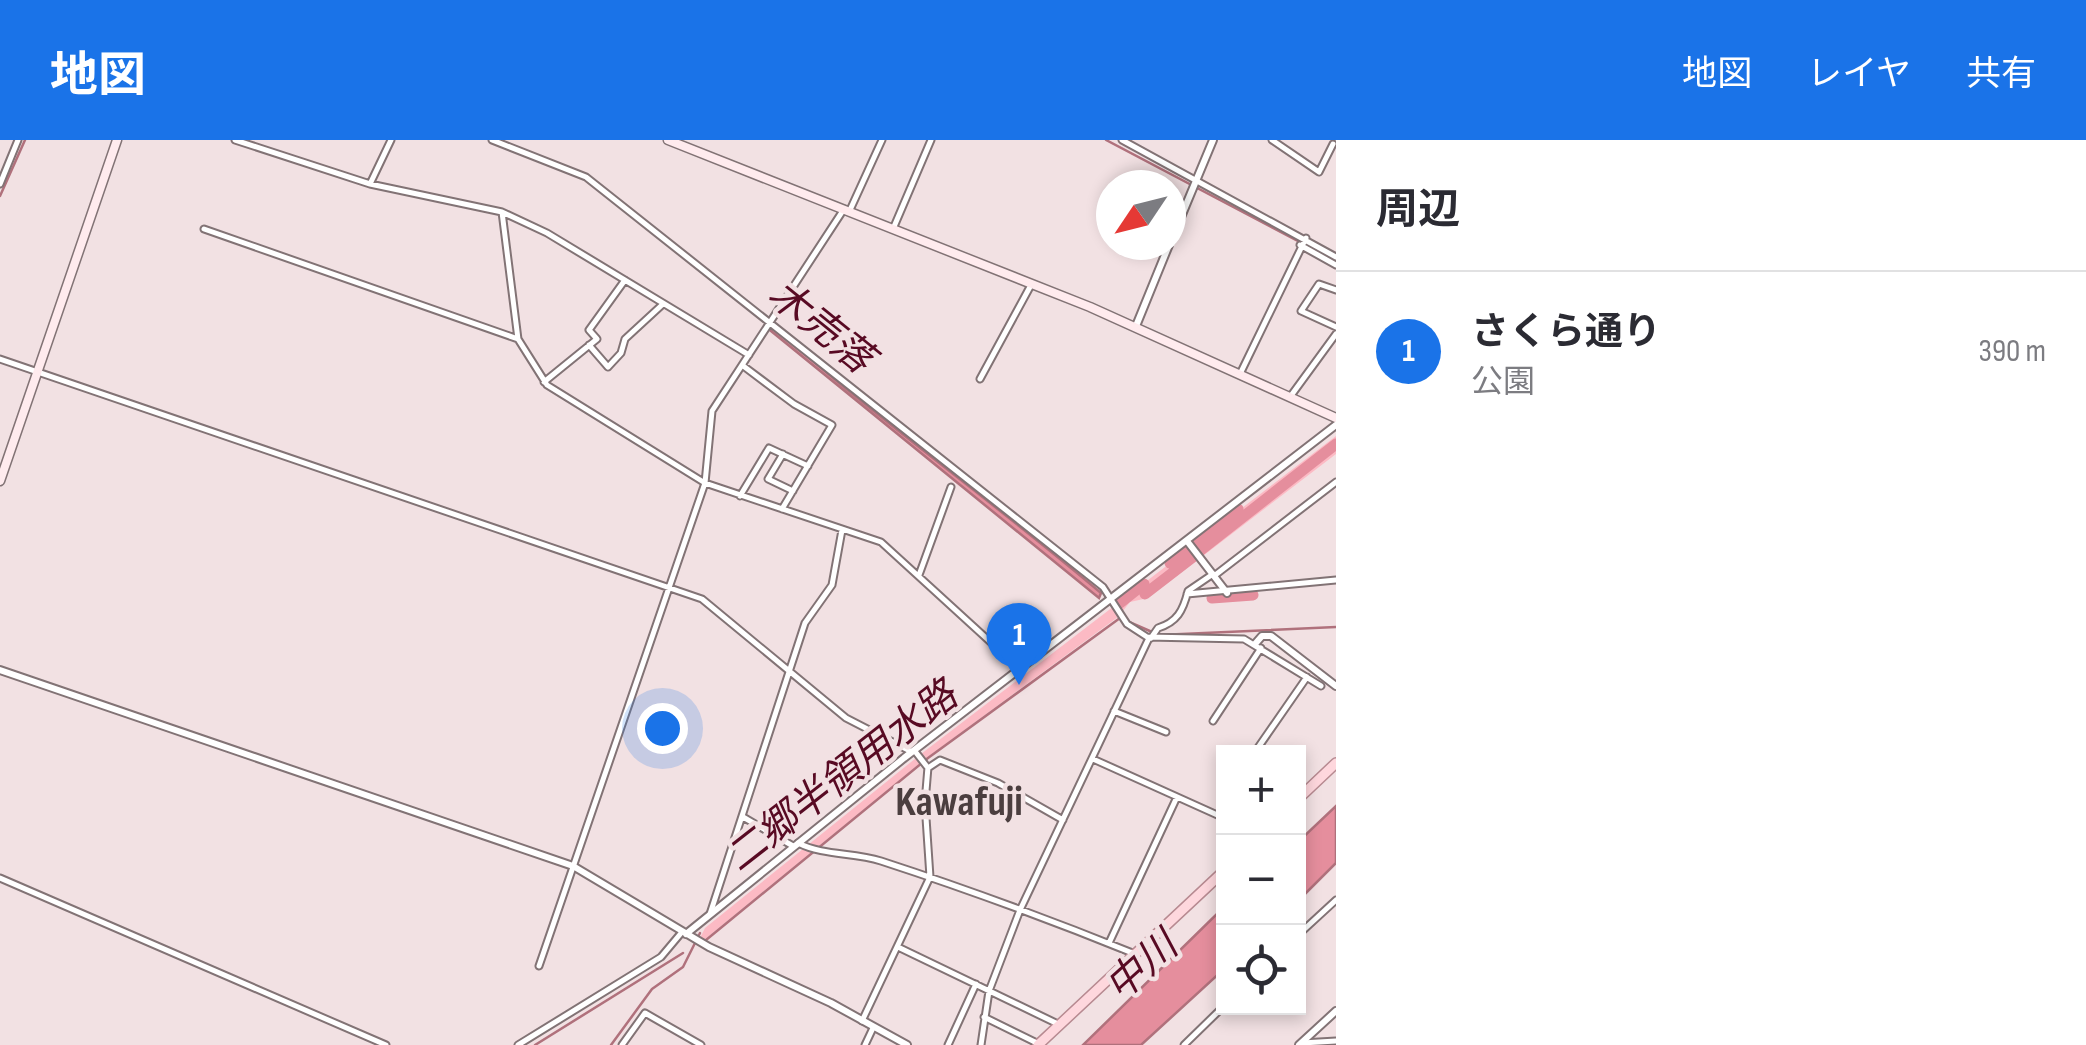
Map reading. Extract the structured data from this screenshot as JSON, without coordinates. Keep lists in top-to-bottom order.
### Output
{
  "districts": ["Kawafuji"],
  "water": ["木売落", "二郷半領用水路", "中川"],
  "north": "bottom left",
  "page": {
    "header": "地図",
    "nav": ["地図", "レイヤ", "共有"],
    "heading": "周辺",
    "list": [
      {
        "mark": "1",
        "name": "さくら通り",
        "note": "公園",
        "value": "390 m"
      }
    ],
    "pins": "1",
    "map_buttons": ["+", "−"]
  }
}
